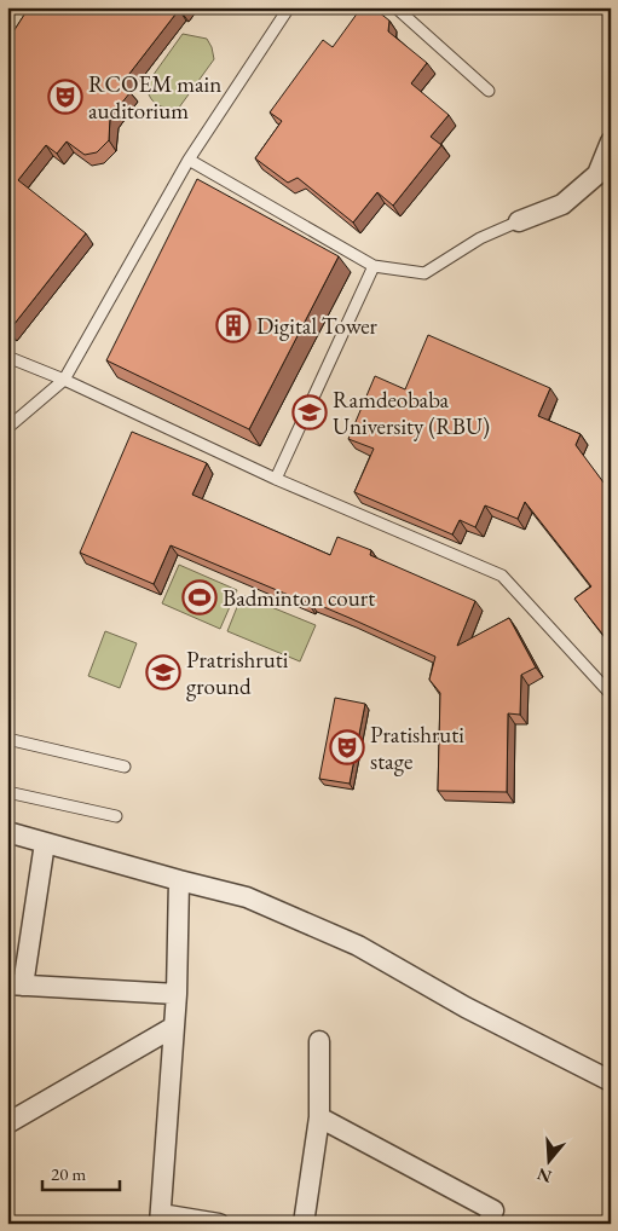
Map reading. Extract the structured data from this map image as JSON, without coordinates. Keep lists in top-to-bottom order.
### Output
{
  "places": {
    "theatre": ["RCOEM main auditorium", "Pratishruti stage"],
    "building": ["Digital Tower"],
    "school or university": ["Ramdeobaba University (RBU)", "Pratrishruti ground"],
    "sports": ["Badminton court"]
  },
  "scale_bar": "20 m",
  "north": "bottom"
}
